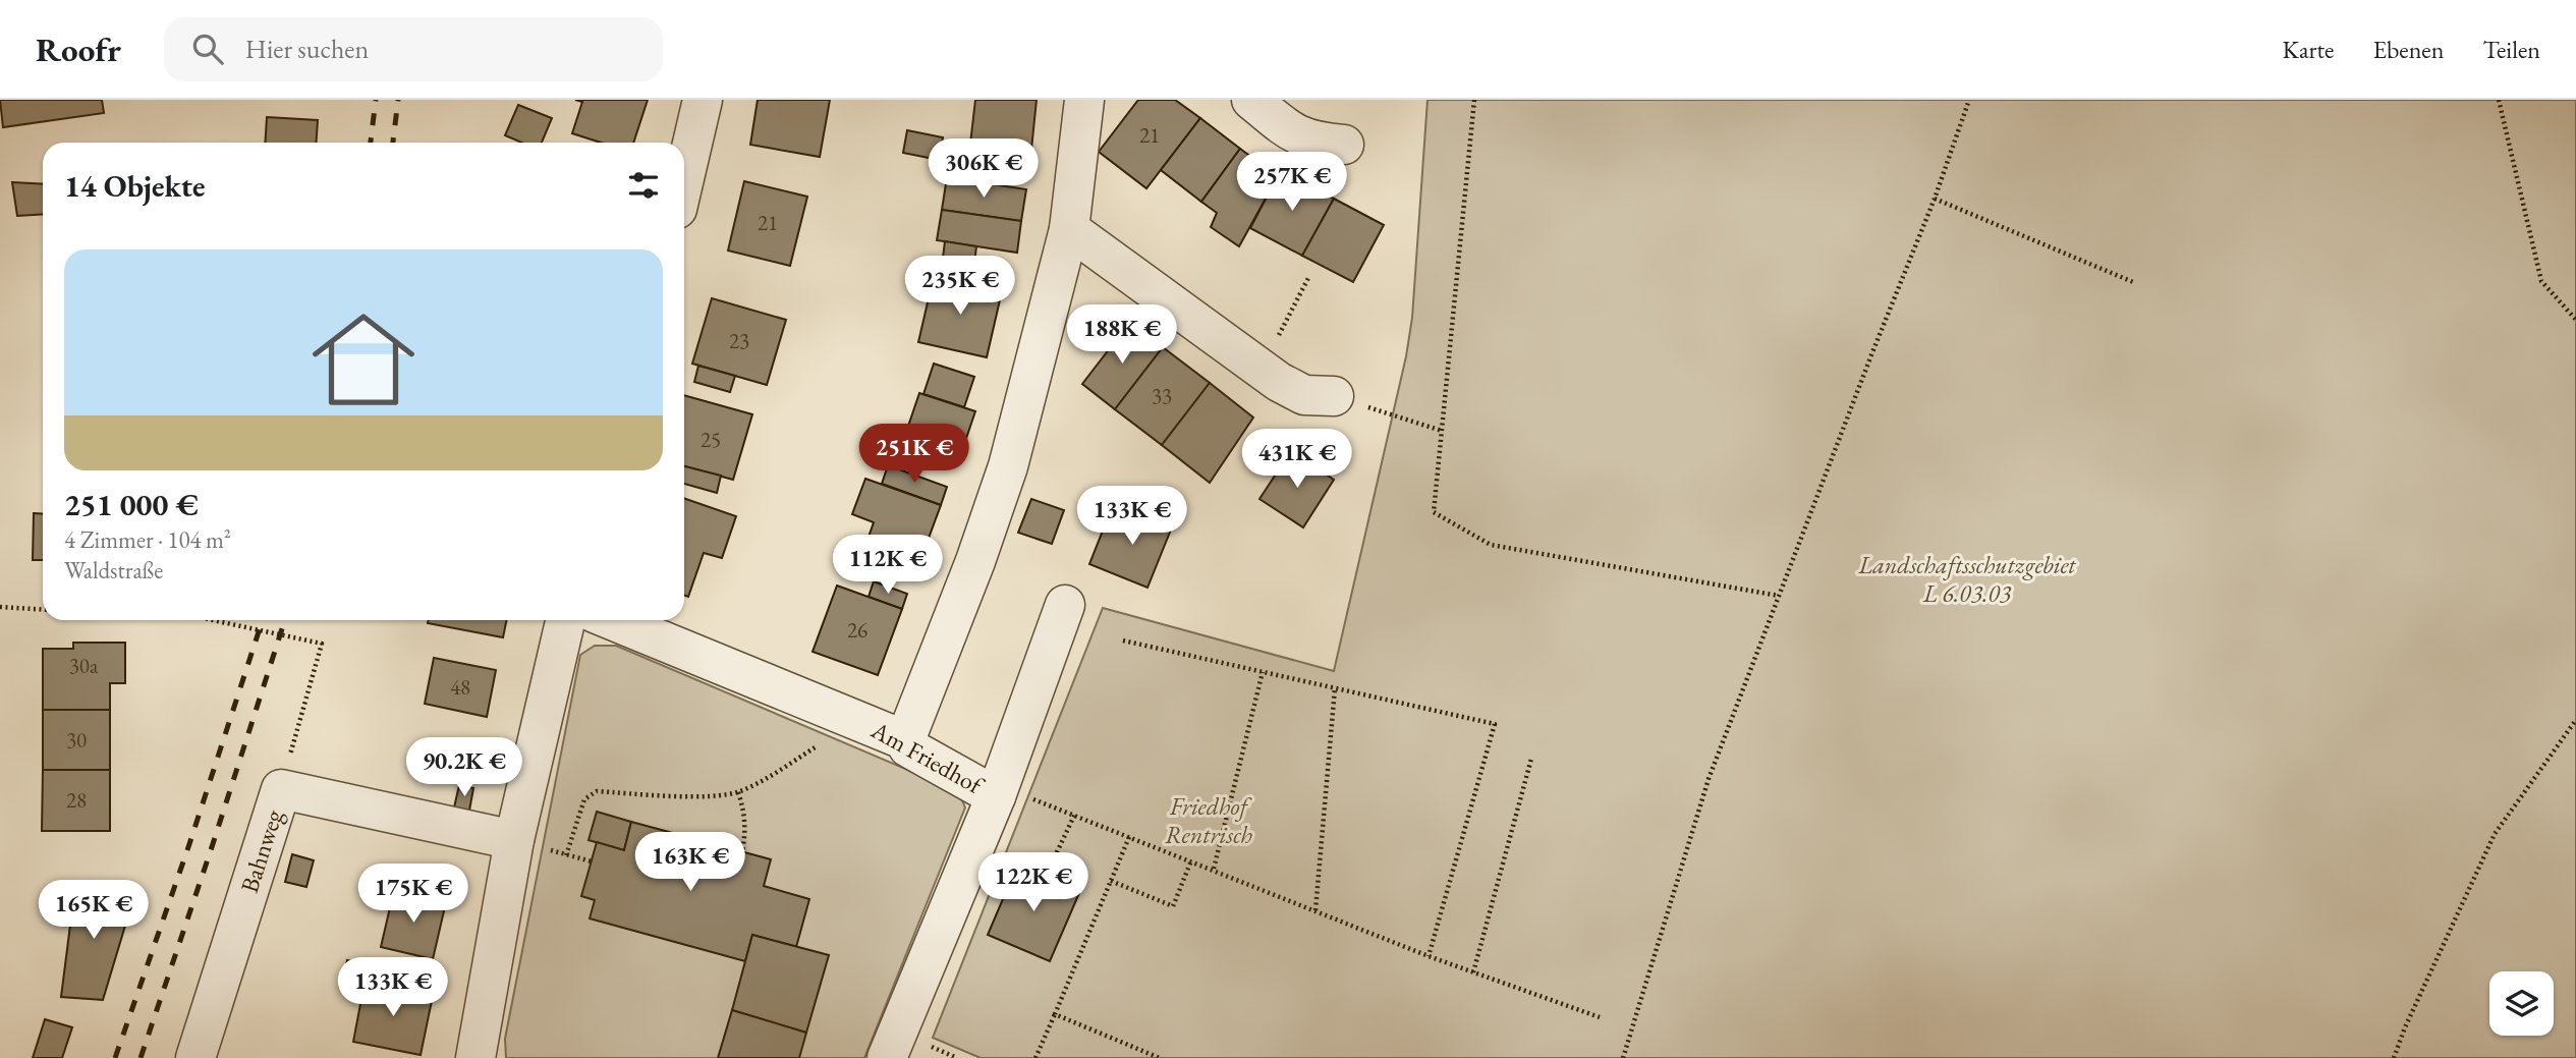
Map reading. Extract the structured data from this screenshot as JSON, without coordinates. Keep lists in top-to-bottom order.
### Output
{
  "streets": {
    "street": ["Am Friedhof", "Bahnweg"]
  },
  "parks": ["Landschaftsschutzgebiet L 6.03.03", "Friedhof Rentrisch"],
  "house_numbers": [
    "21",
    "21",
    "23",
    "33",
    "25",
    "26",
    "30a",
    "48",
    "30",
    "28"
  ],
  "page": {
    "header": "Roofr",
    "search": "Hier suchen",
    "nav": ["Karte", "Ebenen", "Teilen"],
    "price": [
      "306K €",
      "257K €",
      "235K €",
      "188K €",
      "251K €",
      "431K €",
      "133K €",
      "112K €",
      "90.2K €",
      "163K €",
      "122K €",
      "175K €",
      "165K €",
      "133K €"
    ],
    "heading": "14 Objekte",
    "list": [
      {
        "name": "251 000 €",
        "note": "4 Zimmer · 104 m² · Waldstraße"
      }
    ]
  }
}
